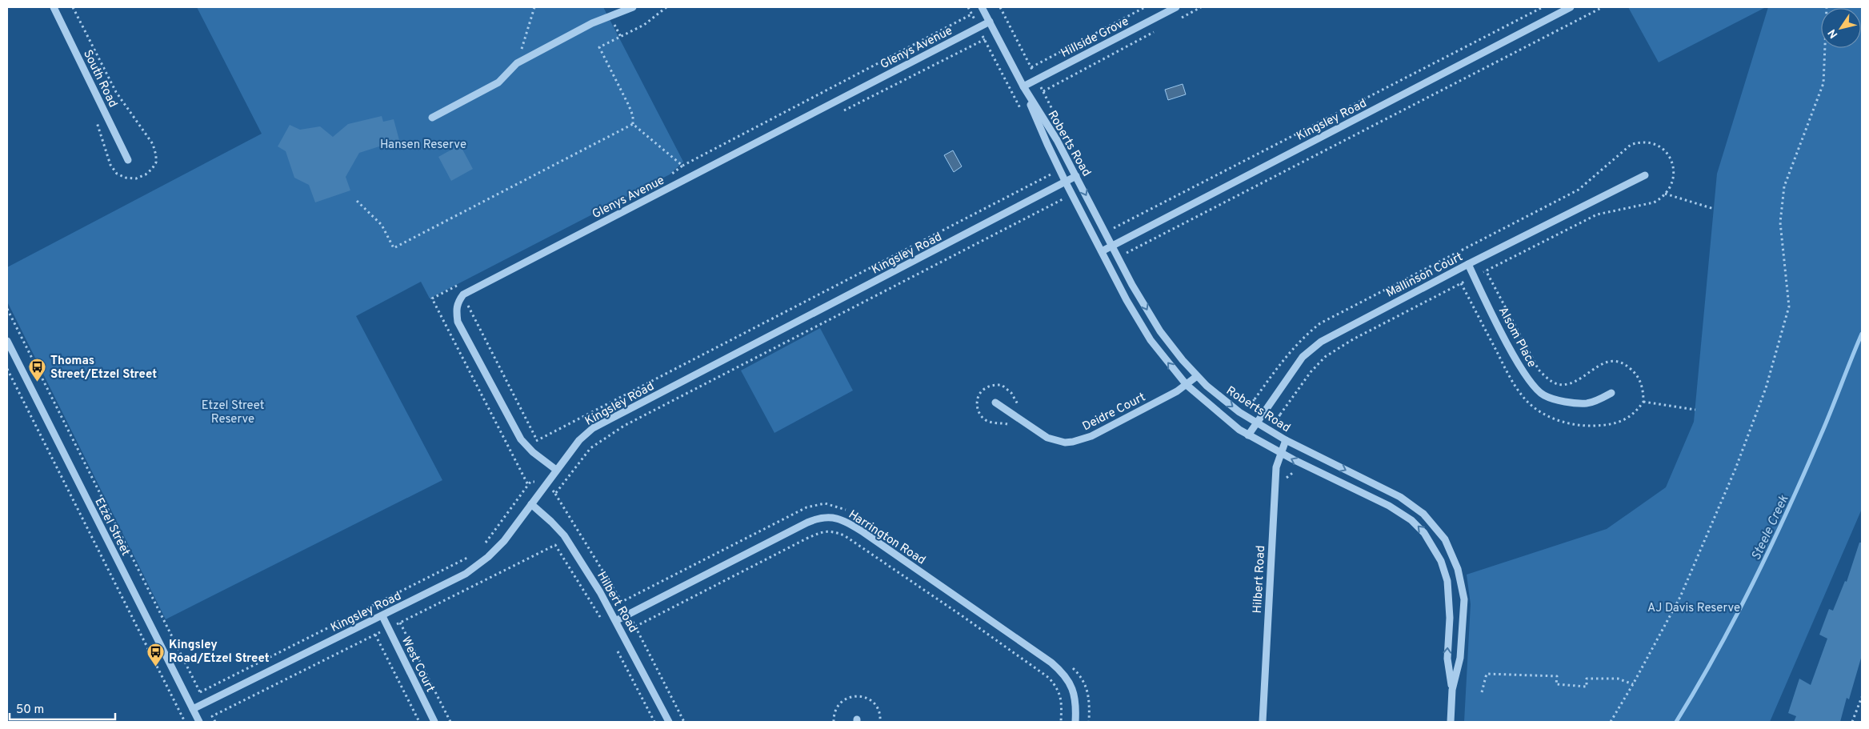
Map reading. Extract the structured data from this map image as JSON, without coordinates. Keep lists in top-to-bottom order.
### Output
{
  "streets": {
    "street": [
      "Hillside Grove",
      "Glenys Avenue",
      "South Road",
      "Kingsley Road",
      "Roberts Road",
      "Mallinson Court",
      "Alsom Place",
      "Deidre Court",
      "Etzel Street",
      "Harrington Road",
      "Hilbert Road",
      "West Court"
    ]
  },
  "crossings": [
    ["Hillside Grove", "Roberts Road"],
    ["Glenys Avenue", "Kingsley Road"],
    ["Glenys Avenue", "Roberts Road"],
    ["Kingsley Road", "Roberts Road"],
    ["Kingsley Road", "Etzel Street"],
    ["Kingsley Road", "Hilbert Road"],
    ["Kingsley Road", "West Court"],
    ["Roberts Road", "Mallinson Court"],
    ["Roberts Road", "Deidre Court"],
    ["Roberts Road", "Hilbert Road"],
    ["Mallinson Court", "Alsom Place"],
    ["Harrington Road", "Hilbert Road"]
  ],
  "water": ["Steele Creek"],
  "parks": ["Hansen Reserve", "Etzel Street Reserve", "AJ Davis Reserve"],
  "places": {
    "bus stop": ["Thomas Street/Etzel Street", "Kingsley Road/Etzel Street"]
  },
  "scale_bar": "50 m",
  "north": "bottom left"
}
